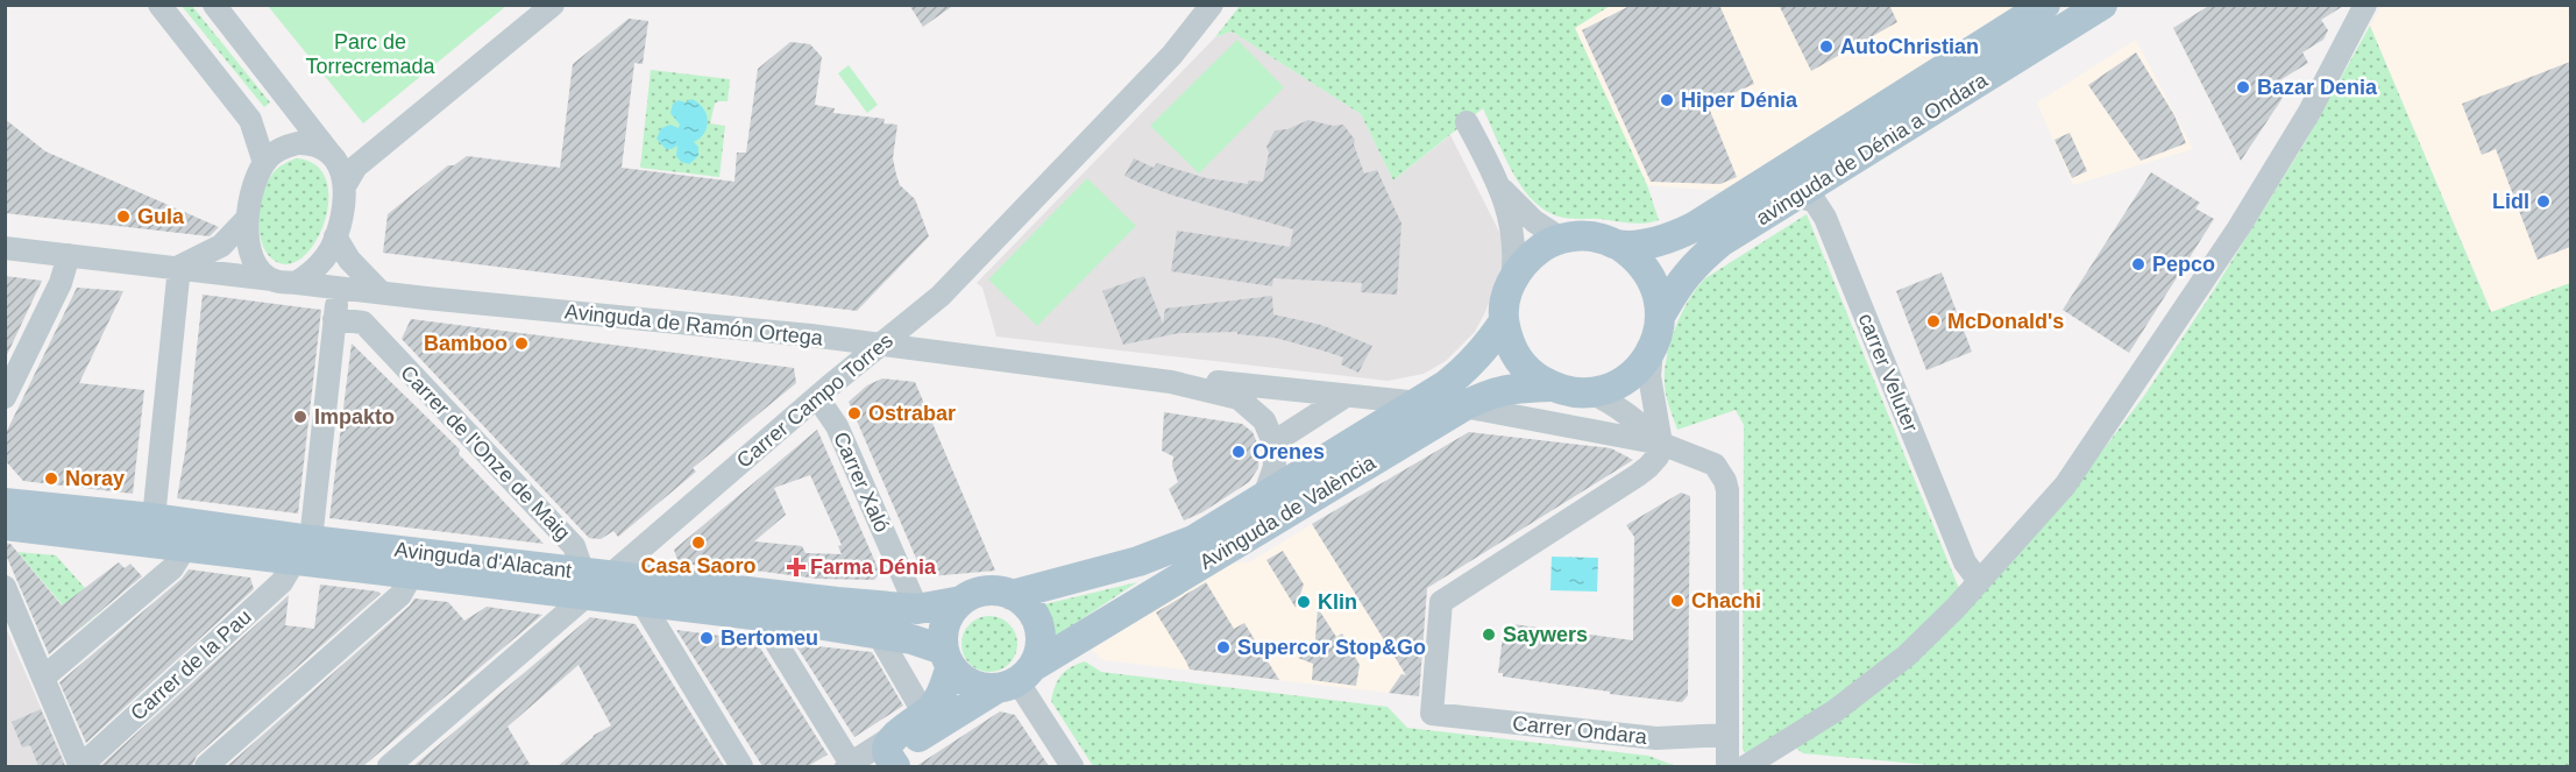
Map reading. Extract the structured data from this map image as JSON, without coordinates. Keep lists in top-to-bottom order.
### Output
{
  "streets": {
    "main road": ["avinguda de Dénia a Ondara", "Avinguda de València", "Avinguda d'Alacant"],
    "street": [
      "Avinguda de Ramón Ortega",
      "carrer Veluter",
      "Carrer Campo Torres",
      "Carrer de l'Onze de Maig",
      "Carrer Xaló",
      "Carrer de la Pau",
      "Carrer Ondara"
    ]
  },
  "crossings": [
    ["avinguda de Dénia a Ondara", "carrer Veluter"],
    ["avinguda de Dénia a Ondara", "Avinguda de València"],
    ["Avinguda de Ramón Ortega", "Carrer Campo Torres"],
    ["Avinguda de Ramón Ortega", "Avinguda de València"],
    ["Carrer Campo Torres", "Carrer de l'Onze de Maig"],
    ["Carrer Campo Torres", "Carrer Xaló"],
    ["Carrer Campo Torres", "Avinguda d'Alacant"],
    ["Carrer de l'Onze de Maig", "Avinguda d'Alacant"],
    ["Carrer Xaló", "Avinguda d'Alacant"],
    ["Avinguda de València", "Avinguda d'Alacant"],
    ["Avinguda d'Alacant", "Carrer de la Pau"]
  ],
  "parks": ["Parc de Torrecremada"],
  "places": {
    "other": [
      "AutoChristian",
      "Bazar Denia",
      "Hiper Dénia",
      "Lidl",
      "Gula",
      "Pepco",
      "McDonald's",
      "Bamboo",
      "Ostrabar",
      "Impakto",
      "Orenes",
      "Noray",
      "Casa Saoro",
      "Chachi",
      "Klin",
      "Saywers",
      "Bertomeu",
      "Supercor Stop&Go"
    ],
    "health": ["Farma Dénia"]
  }
}
